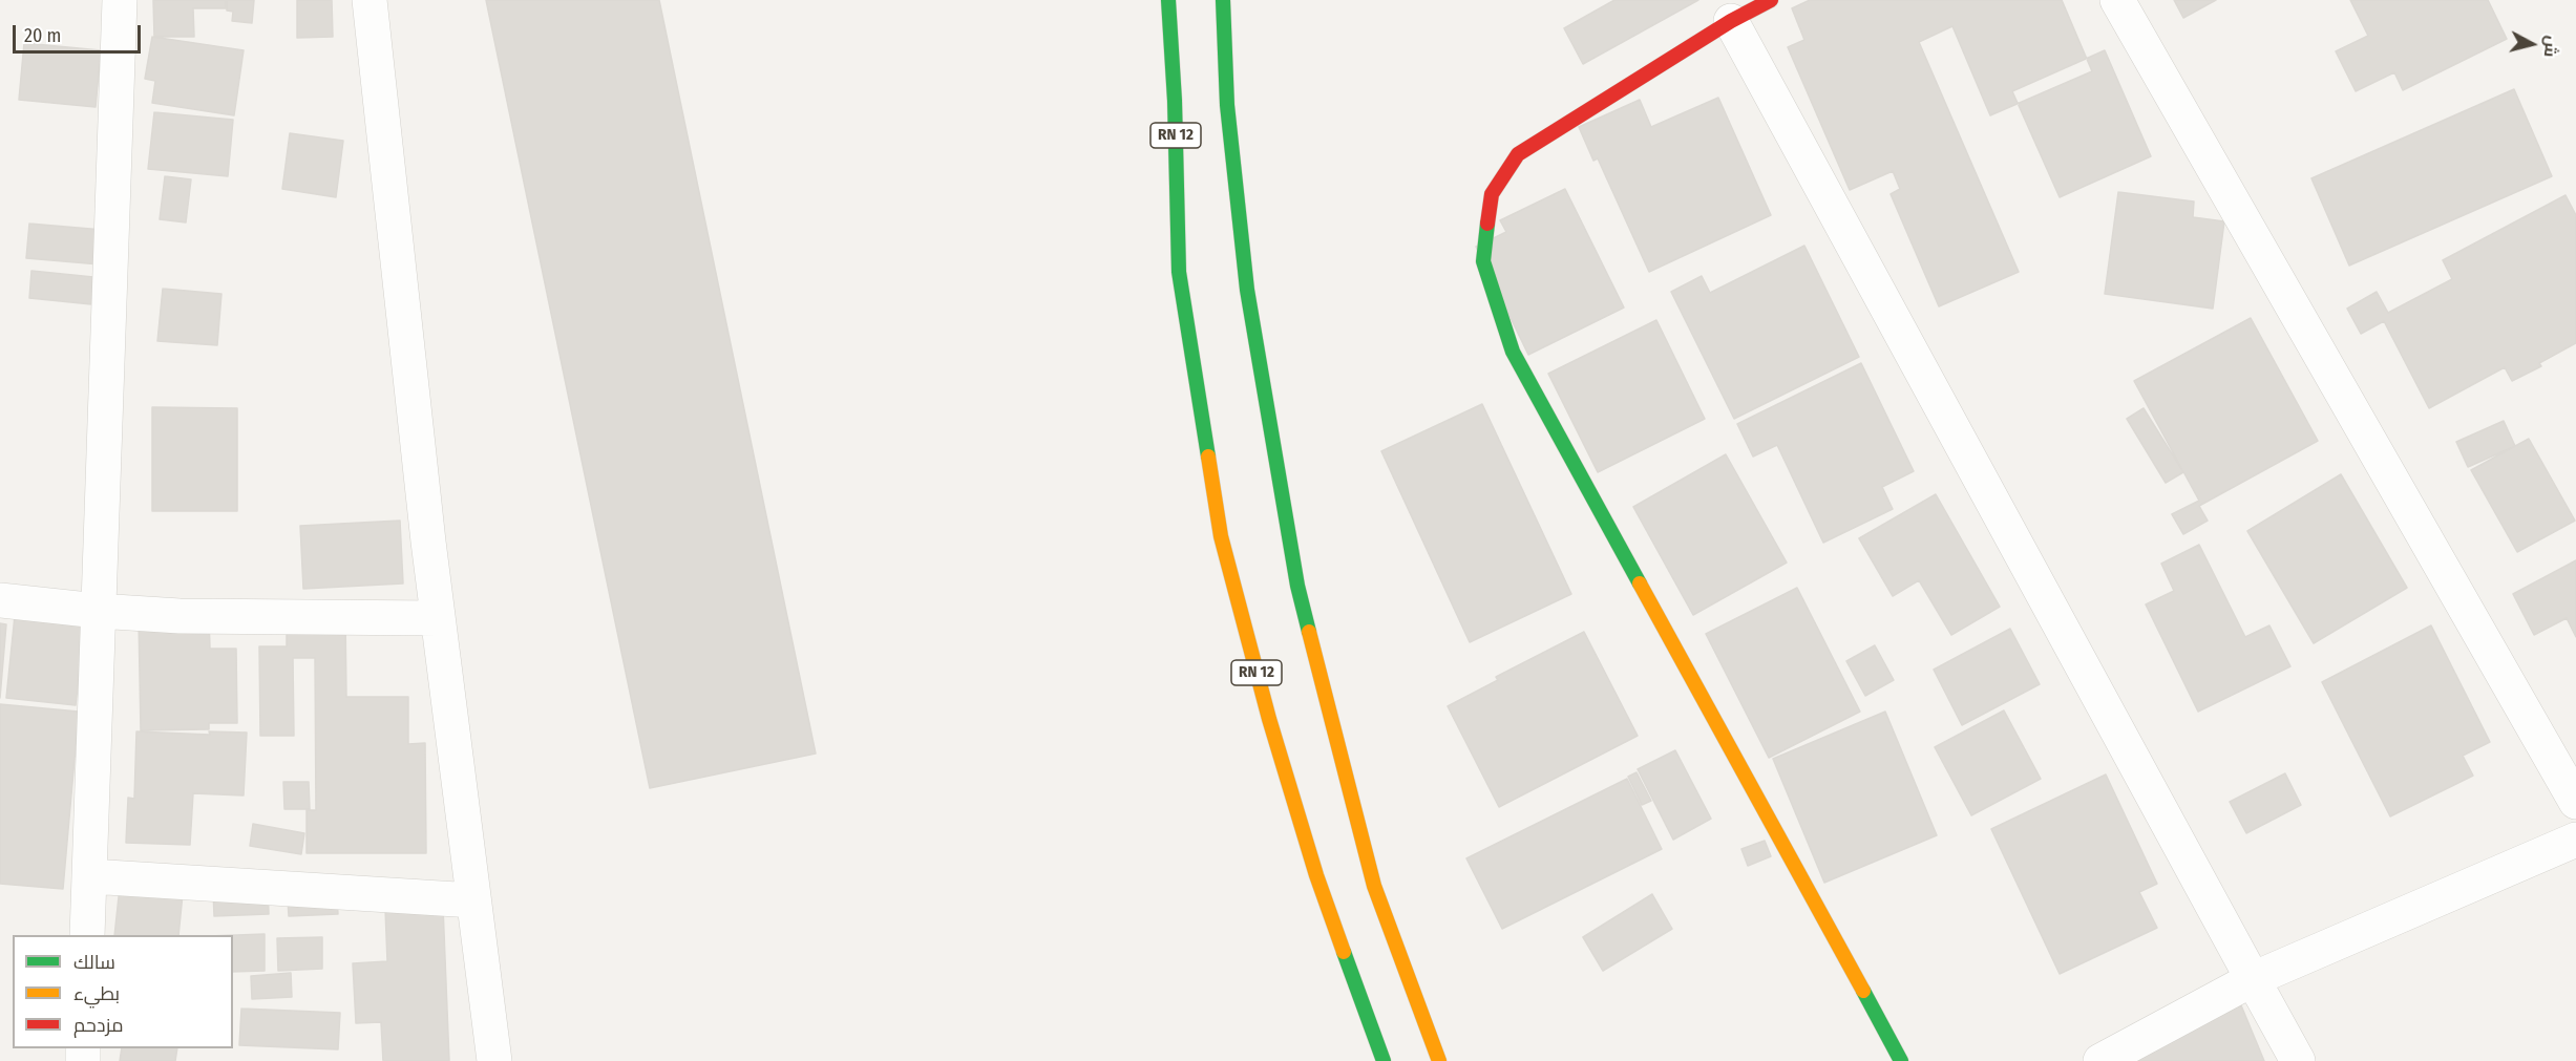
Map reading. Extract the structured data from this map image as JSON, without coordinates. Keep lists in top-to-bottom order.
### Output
{
  "streets": {
    "main road": ["RN 12"]
  },
  "legend": ["سالك", "بطيء", "مزدحم"],
  "scale_bar": "20 m",
  "north": "right"
}
